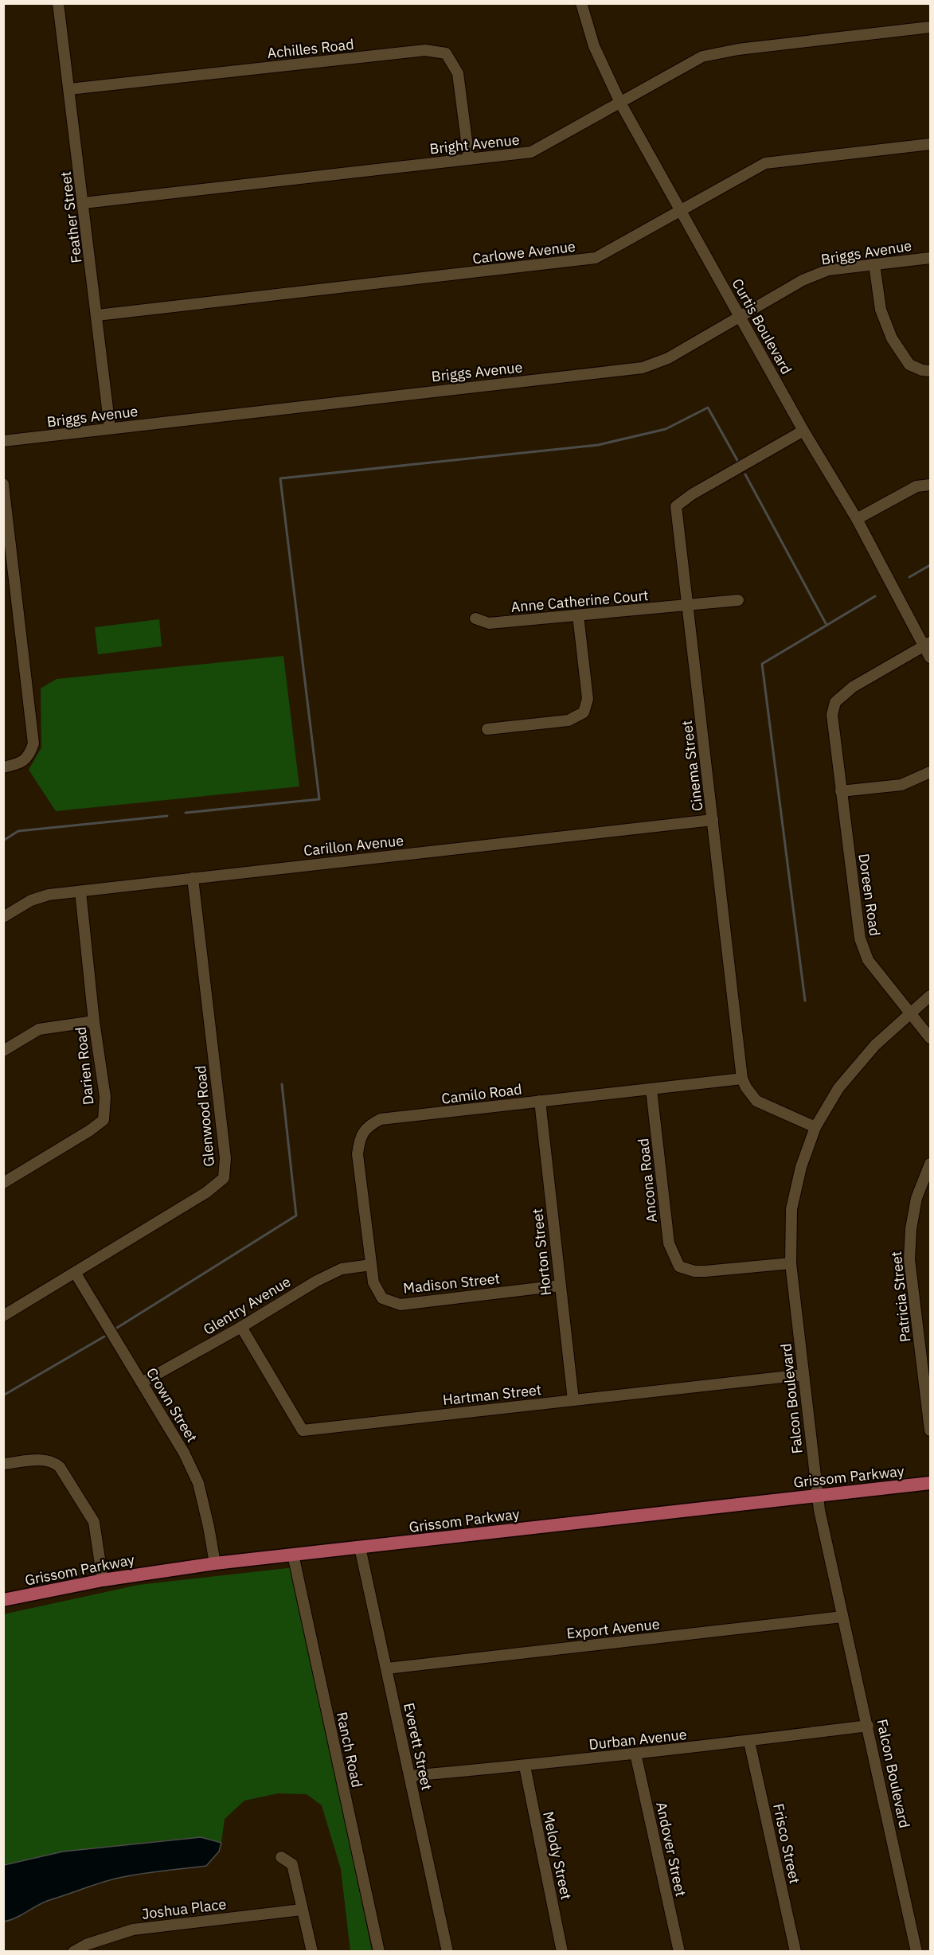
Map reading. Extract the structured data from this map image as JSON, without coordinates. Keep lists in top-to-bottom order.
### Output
{
  "streets": {
    "main road": ["Grissom Parkway"],
    "street": [
      "Achilles Road",
      "Bright Avenue",
      "Feather Street",
      "Carlowe Avenue",
      "Briggs Avenue",
      "Curtis Boulevard",
      "Anne Catherine Court",
      "Cinema Street",
      "Carillon Avenue",
      "Doreen Road",
      "Darien Road",
      "Camilo Road",
      "Glenwood Road",
      "Ancona Road",
      "Horton Street",
      "Madison Street",
      "Patricia Street",
      "Glentry Avenue",
      "Hartman Street",
      "Falcon Boulevard",
      "Crown Street",
      "Export Avenue",
      "Durban Avenue",
      "Everett Street",
      "Ranch Road",
      "Frisco Street",
      "Andover Street",
      "Melody Street",
      "Joshua Place"
    ]
  },
  "crossings": [
    ["Achilles Road", "Bright Avenue"],
    ["Achilles Road", "Feather Street"],
    ["Bright Avenue", "Feather Street"],
    ["Bright Avenue", "Curtis Boulevard"],
    ["Feather Street", "Carlowe Avenue"],
    ["Feather Street", "Briggs Avenue"],
    ["Carlowe Avenue", "Curtis Boulevard"],
    ["Briggs Avenue", "Curtis Boulevard"],
    ["Curtis Boulevard", "Cinema Street"],
    ["Curtis Boulevard", "Doreen Road"],
    ["Anne Catherine Court", "Cinema Street"],
    ["Cinema Street", "Carillon Avenue"],
    ["Cinema Street", "Camilo Road"],
    ["Cinema Street", "Falcon Boulevard"],
    ["Carillon Avenue", "Darien Road"],
    ["Carillon Avenue", "Glenwood Road"],
    ["Doreen Road", "Falcon Boulevard"],
    ["Camilo Road", "Ancona Road"],
    ["Camilo Road", "Horton Street"],
    ["Camilo Road", "Madison Street"],
    ["Camilo Road", "Glentry Avenue"],
    ["Glenwood Road", "Crown Street"],
    ["Ancona Road", "Falcon Boulevard"],
    ["Horton Street", "Madison Street"],
    ["Horton Street", "Hartman Street"],
    ["Madison Street", "Glentry Avenue"],
    ["Glentry Avenue", "Hartman Street"],
    ["Glentry Avenue", "Crown Street"],
    ["Hartman Street", "Falcon Boulevard"],
    ["Falcon Boulevard", "Grissom Parkway"],
    ["Falcon Boulevard", "Export Avenue"],
    ["Falcon Boulevard", "Durban Avenue"],
    ["Crown Street", "Grissom Parkway"],
    ["Grissom Parkway", "Everett Street"],
    ["Grissom Parkway", "Ranch Road"],
    ["Export Avenue", "Everett Street"],
    ["Durban Avenue", "Everett Street"],
    ["Durban Avenue", "Frisco Street"],
    ["Durban Avenue", "Andover Street"],
    ["Durban Avenue", "Melody Street"]
  ]
}
